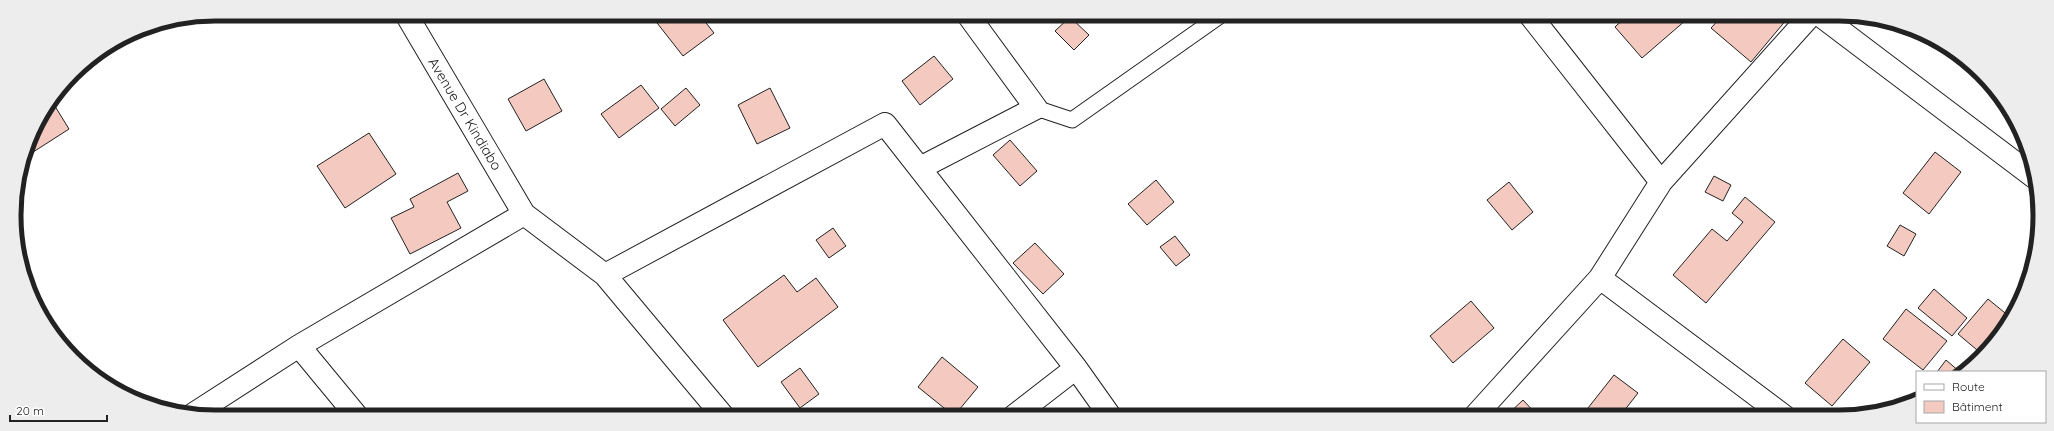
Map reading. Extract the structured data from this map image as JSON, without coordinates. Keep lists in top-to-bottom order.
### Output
{
  "streets": {
    "street": ["Avenue Dr Kindiabo"]
  },
  "legend": ["Route", "Bâtiment"],
  "scale_bar": "20 m"
}
